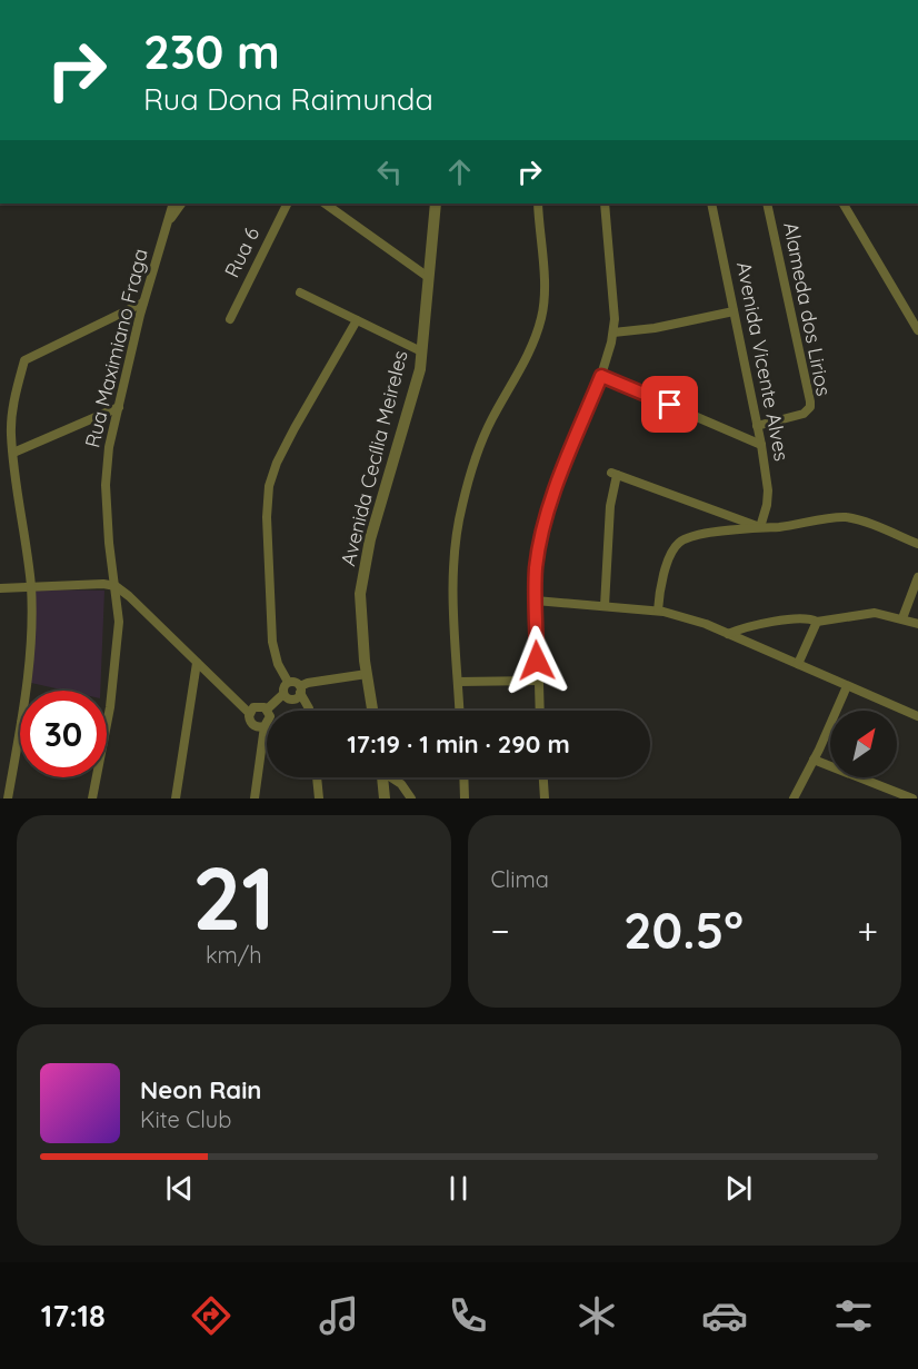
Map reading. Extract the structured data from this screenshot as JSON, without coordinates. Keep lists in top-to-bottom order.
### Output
{
  "streets": {
    "street": [
      "Rua 6",
      "Alameda dos Lirios",
      "Rua Maximiano Fraga",
      "Avenida Vicente Alves",
      "Avenida Cecília Meireles"
    ]
  },
  "crossings": [
    ["Alameda dos Lirios", "Avenida Vicente Alves"]
  ],
  "north": "top right",
  "page": {
    "turn": ["230 m", "Rua Dona Raimunda"],
    "limit": "30",
    "trip": "17:19 · 1 min · 290 m",
    "tile": [
      ["21", "km/h"],
      "Clima"
    ],
    "heat": ["−", "20.5°", "+"],
    "song": ["Neon Rain", "Kite Club"],
    "tabs": "17:18"
  }
}
